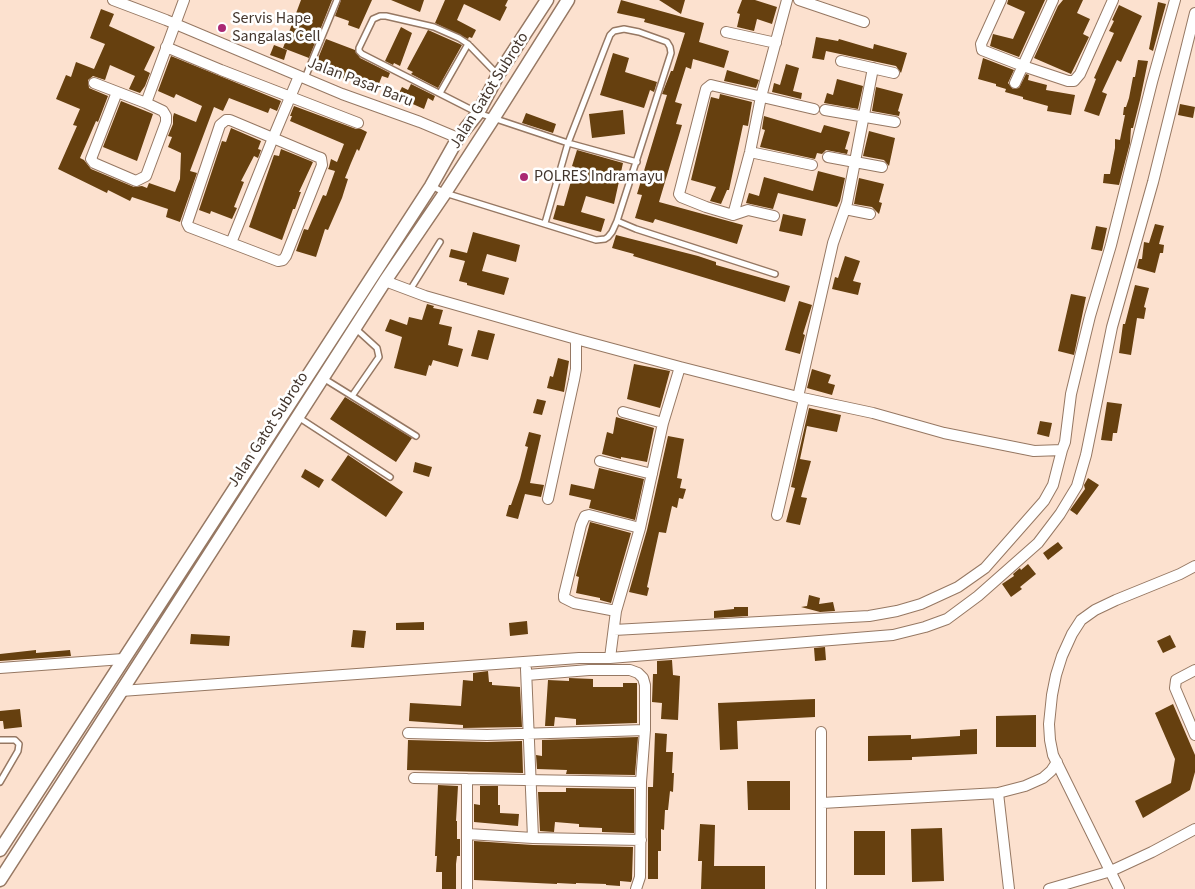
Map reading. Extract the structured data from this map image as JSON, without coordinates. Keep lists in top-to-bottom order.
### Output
{
  "streets": {
    "street": ["Jalan Pasar Baru", "Jalan Gatot Subroto"]
  },
  "crossings": [
    ["Jalan Pasar Baru", "Jalan Gatot Subroto"]
  ],
  "places": ["Servis Hape Sangalas Cell", "POLRES Indramayu"]
}
